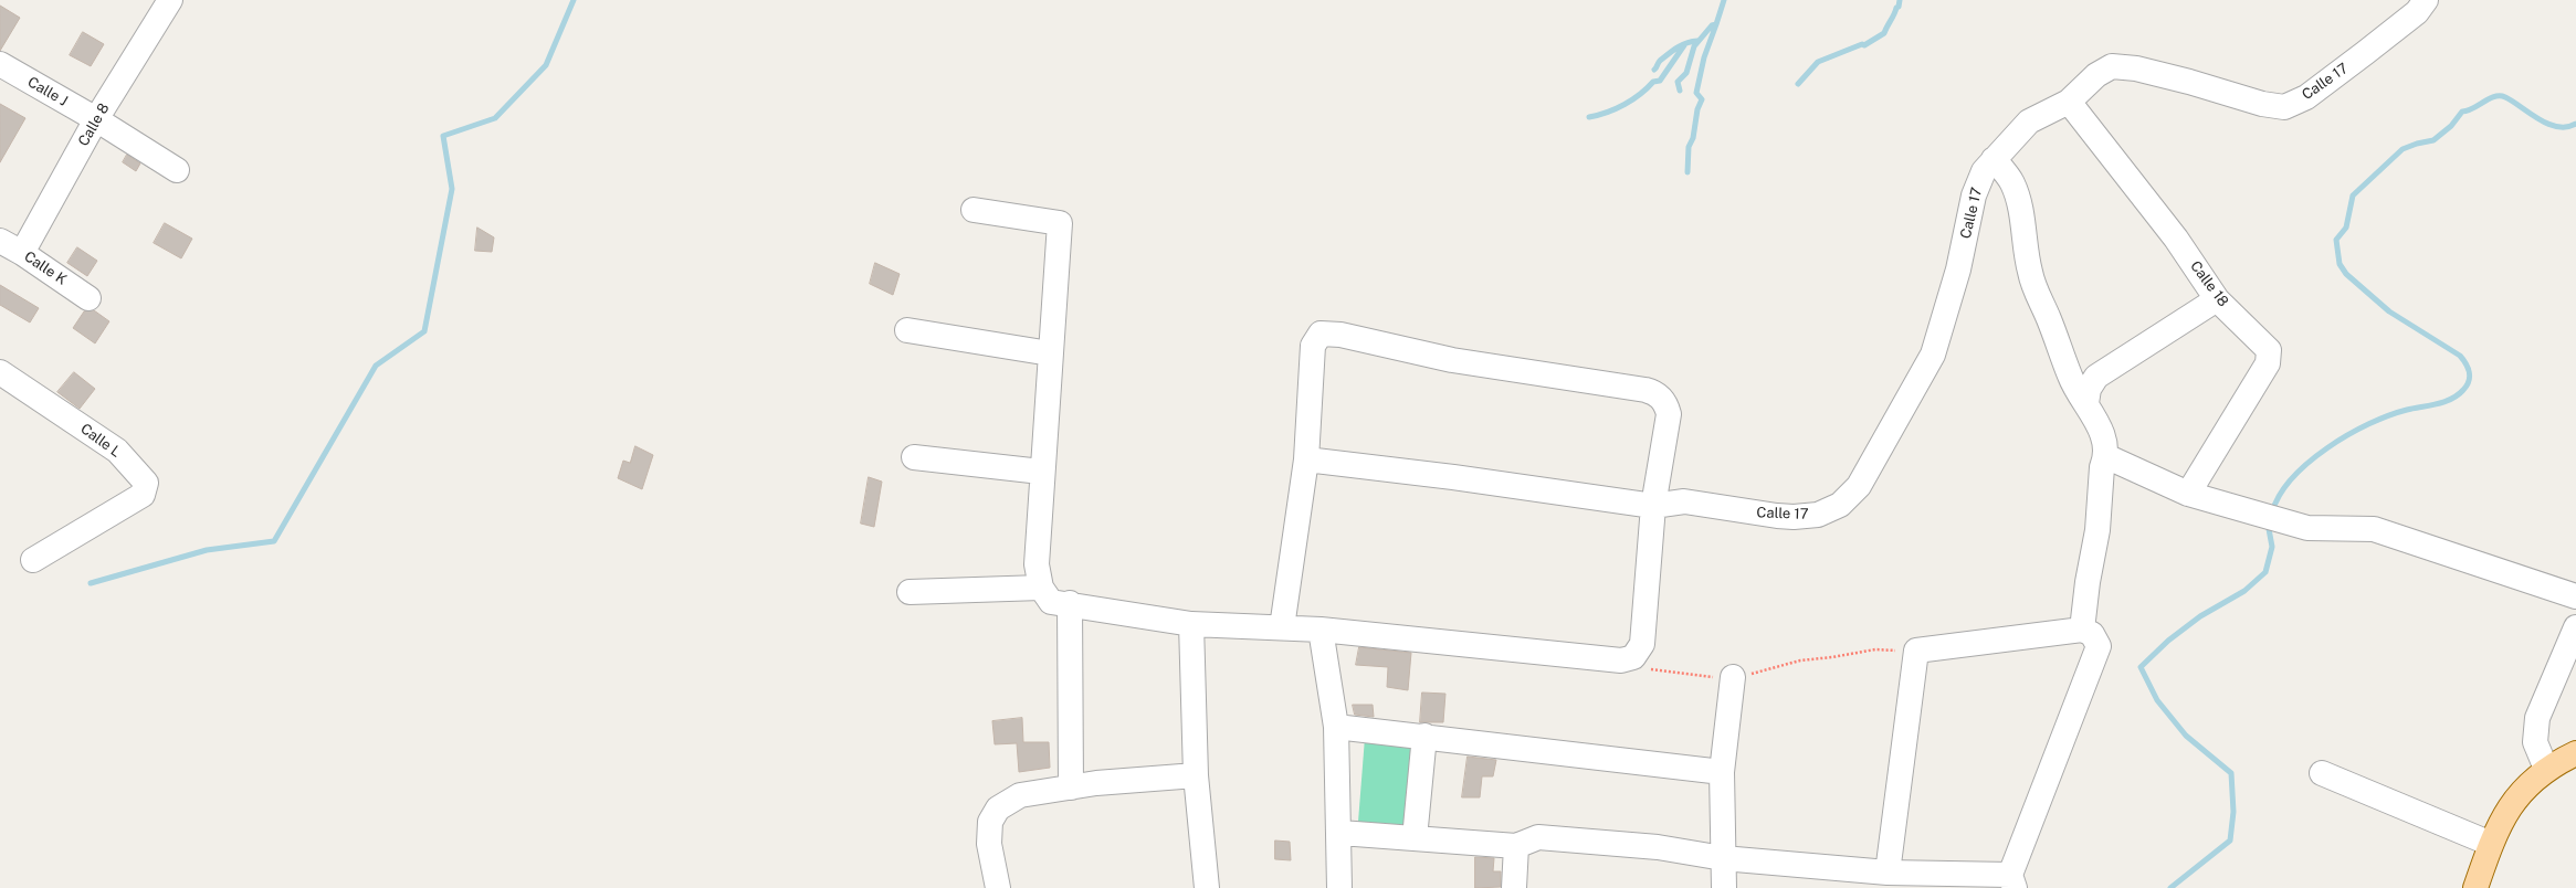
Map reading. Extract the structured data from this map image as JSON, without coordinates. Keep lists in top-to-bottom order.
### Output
{
  "streets": {
    "street": [
      "Calle 17",
      "Calle J",
      "Calle 8",
      "Calle K",
      "Calle 18",
      "Calle L"
    ]
  },
  "crossings": [
    ["Calle 17", "Calle 18"],
    ["Calle J", "Calle 8"],
    ["Calle 8", "Calle K"]
  ]
}
